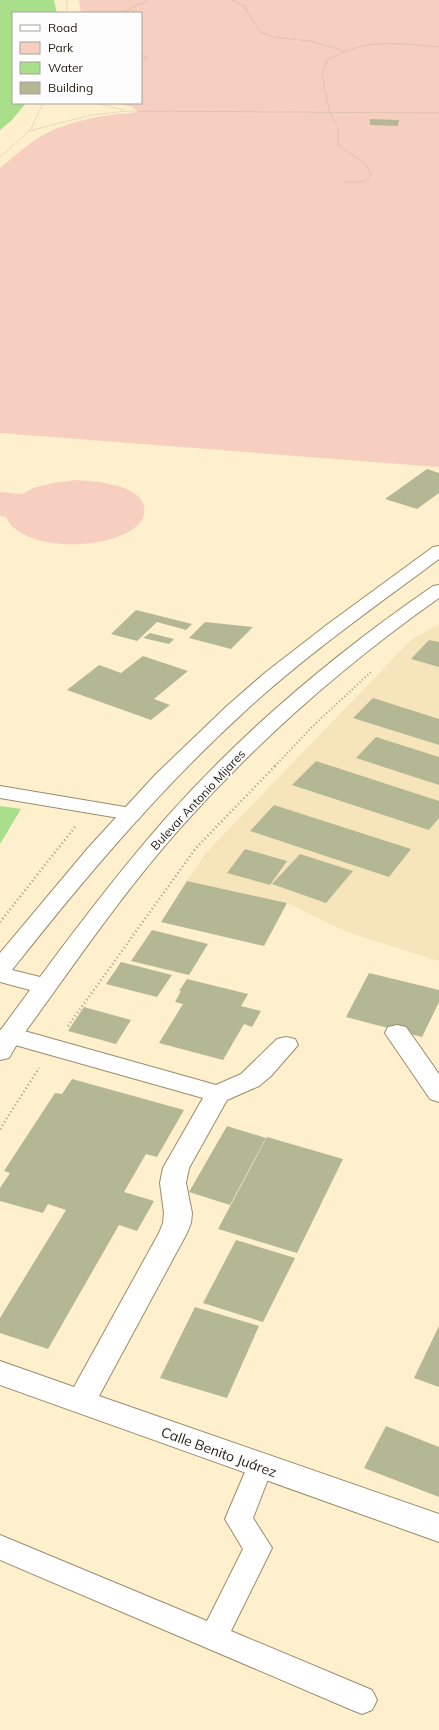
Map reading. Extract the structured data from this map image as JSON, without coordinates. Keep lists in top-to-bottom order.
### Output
{
  "streets": {
    "main road": ["Bulevar Antonio Mijares", "Calle Benito Juárez"]
  },
  "legend": [
    "Road",
    "Park",
    "Water",
    "Building"
  ]
}
